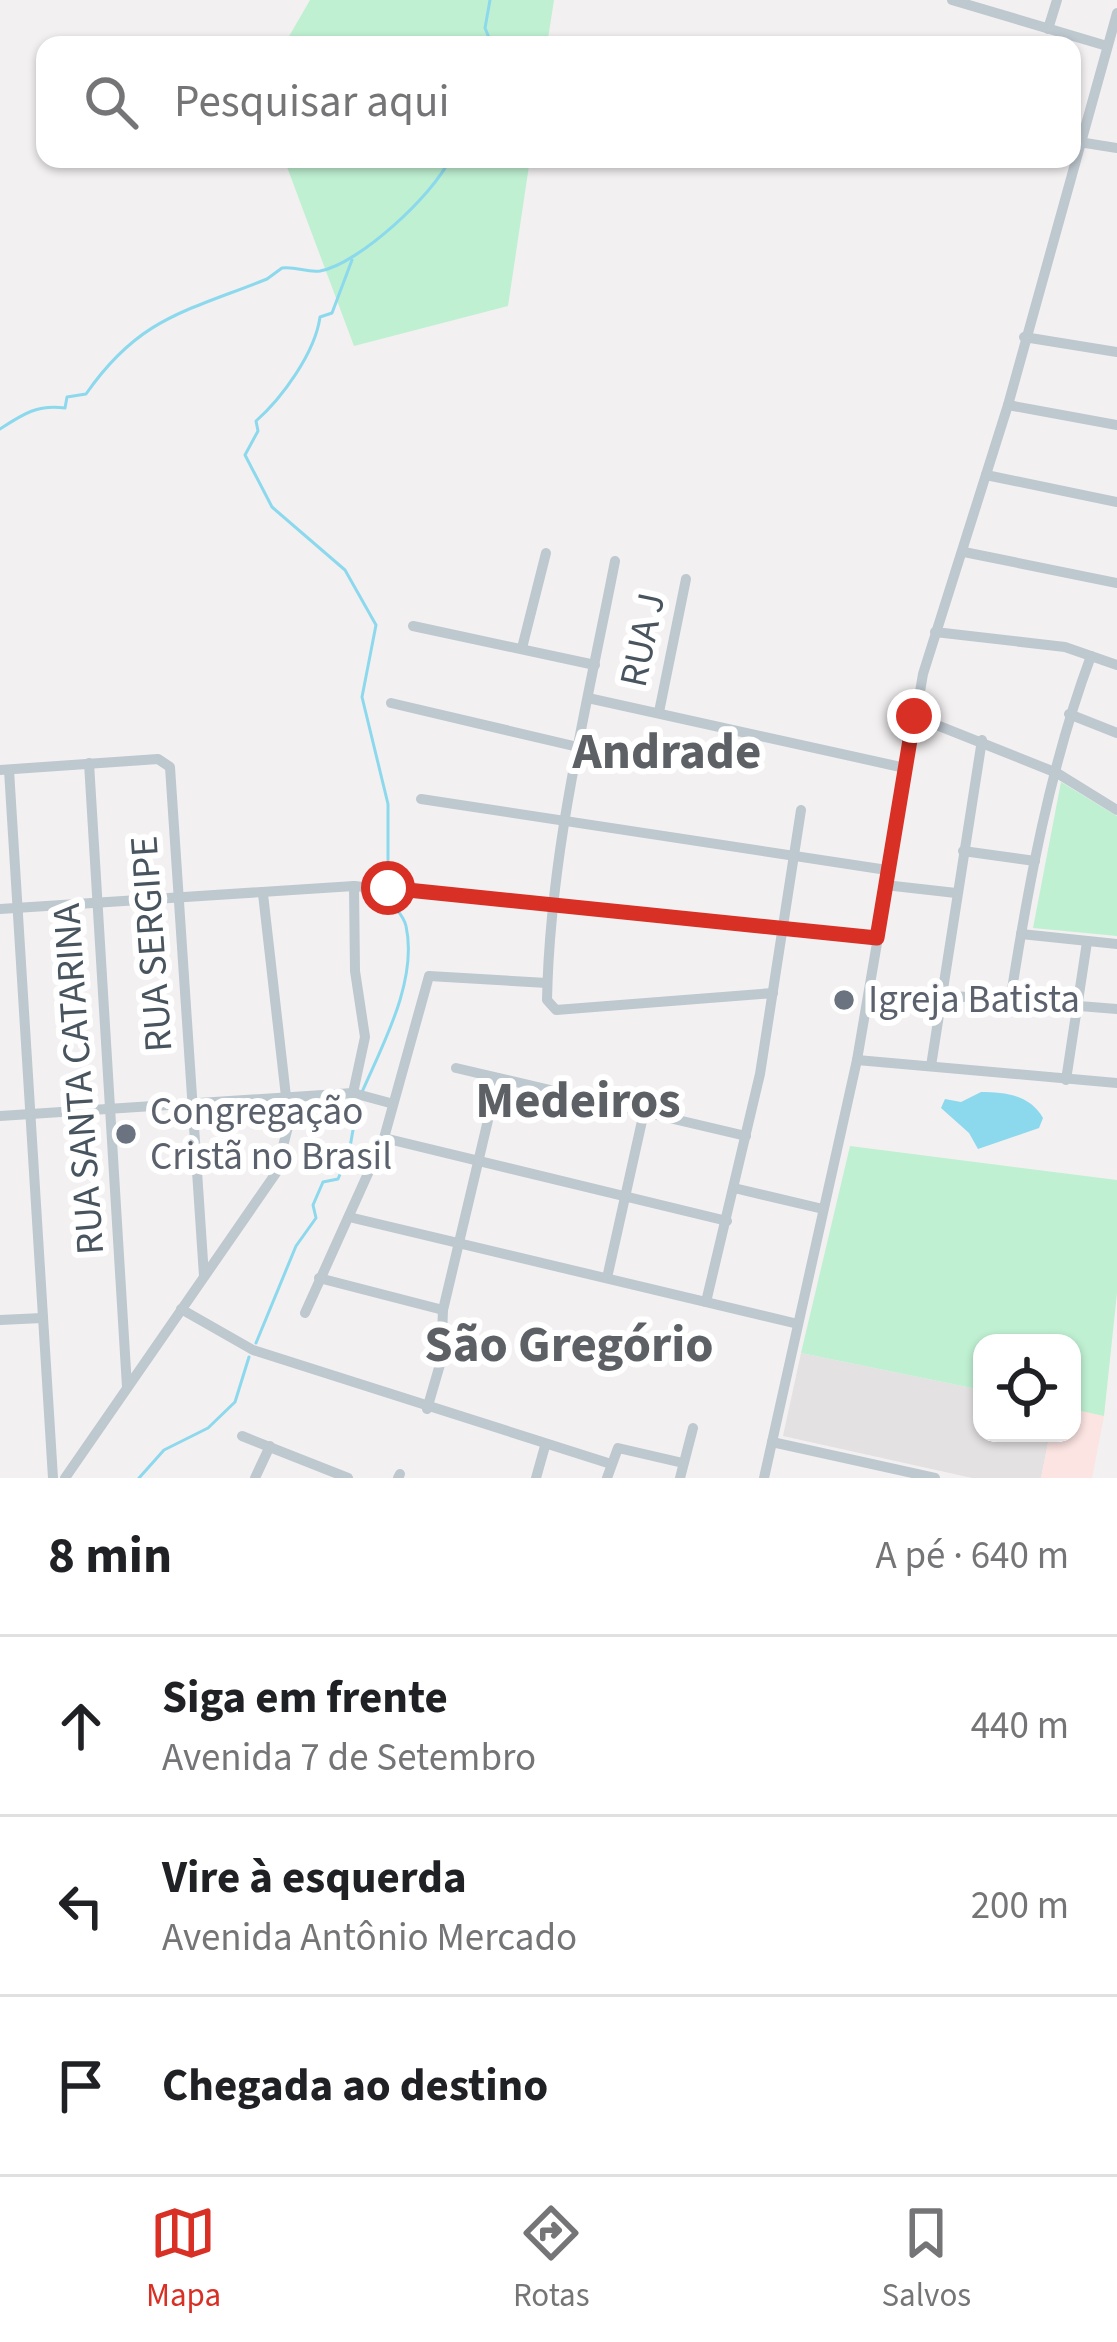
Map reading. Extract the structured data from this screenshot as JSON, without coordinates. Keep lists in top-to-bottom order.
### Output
{
  "streets": {
    "street": ["RUA J", "RUA SERGIPE", "RUA SANTA CATARINA"]
  },
  "crossings": [
    ["RUA SERGIPE", "RUA SANTA CATARINA"]
  ],
  "districts": ["Andrade", "Medeiros", "São Gregório"],
  "places": ["Igreja Batista", "Congregação Cristã no Brasil"],
  "page": {
    "search": "Pesquisar aqui",
    "heading": ["8 min", "A pé · 640 m"],
    "list": [
      ["Siga em frente", "Avenida 7 de Setembro", "440 m"],
      ["Vire à esquerda", "Avenida Antônio Mercado", "200 m"],
      "Chegada ao destino"
    ],
    "nav": ["Mapa", "Rotas", "Salvos"]
  }
}
